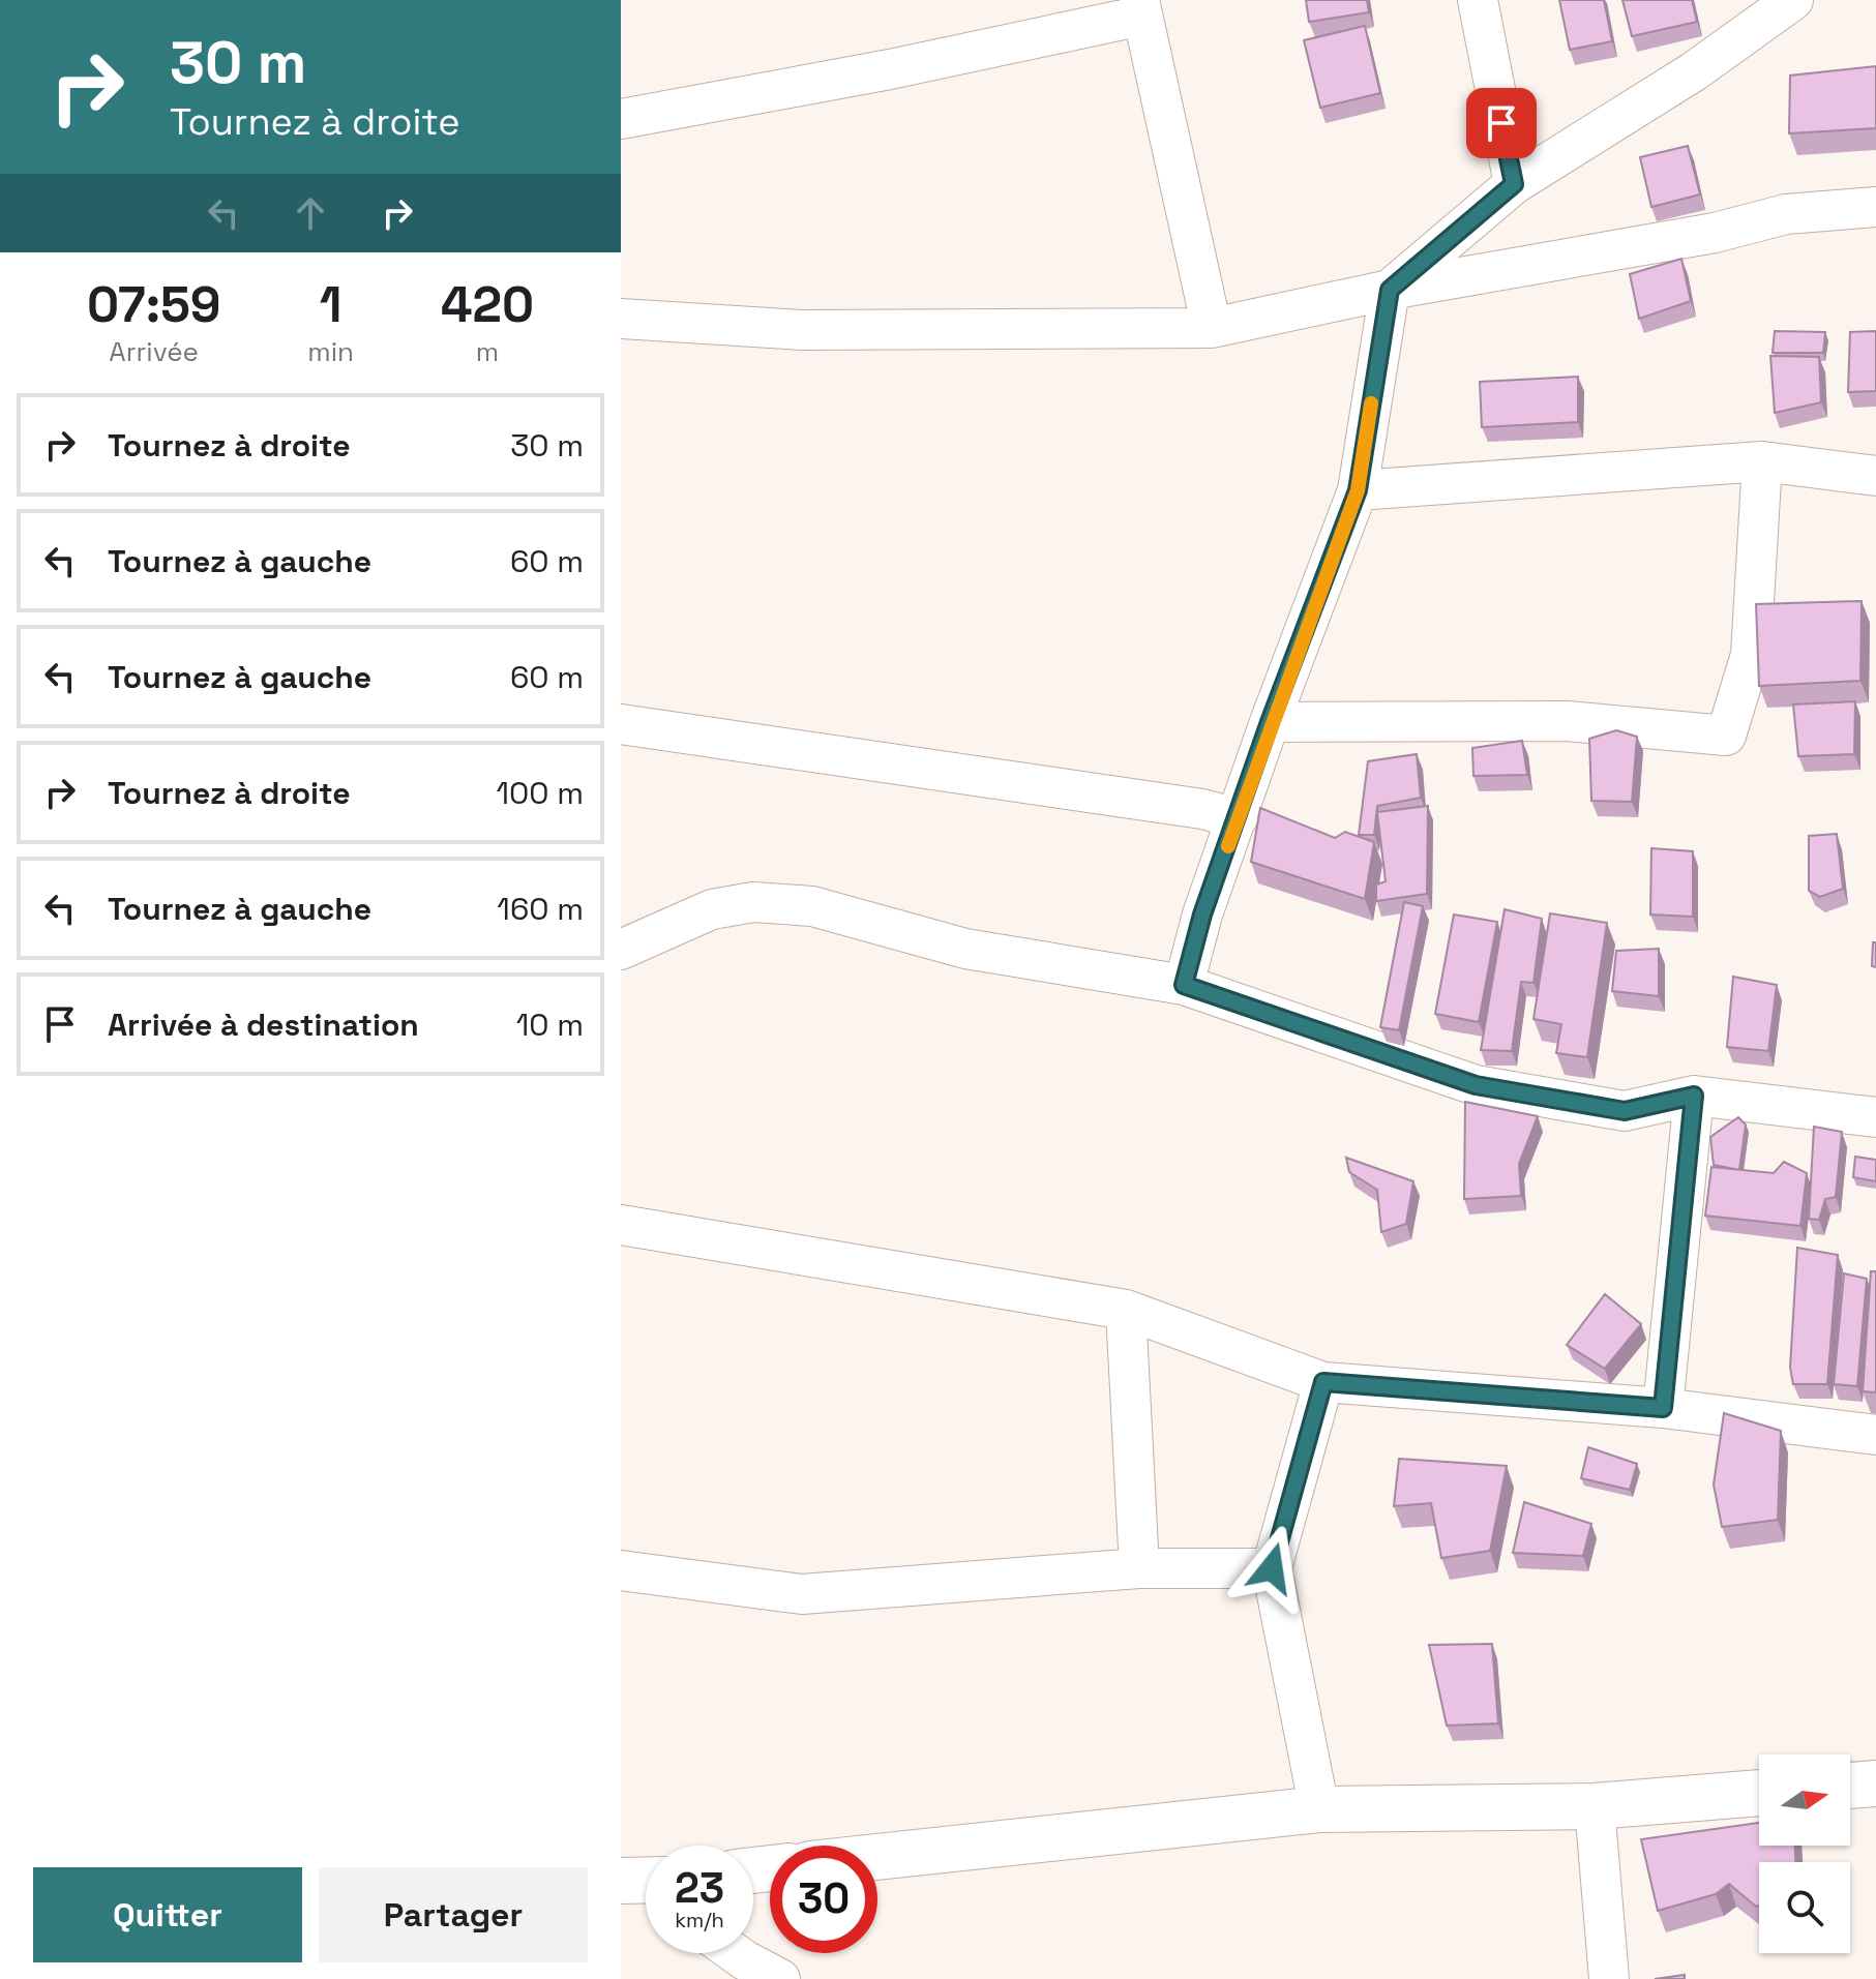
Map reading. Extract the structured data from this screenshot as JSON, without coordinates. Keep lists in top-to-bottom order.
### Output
{
  "north": "right",
  "page": {
    "turn": ["30 m", "Tournez à droite"],
    "eta": [
      "07:59",
      "Arrivée",
      "1",
      "min",
      "420",
      "m"
    ],
    "list": [
      {
        "name": "Tournez à droite",
        "value": "30 m"
      },
      {
        "name": "Tournez à gauche",
        "value": "60 m"
      },
      {
        "name": "Tournez à gauche",
        "value": "60 m"
      },
      {
        "name": "Tournez à droite",
        "value": "100 m"
      },
      {
        "name": "Tournez à gauche",
        "value": "160 m"
      },
      {
        "name": "Arrivée à destination",
        "value": "10 m"
      }
    ],
    "speed": "23 km/h",
    "limit": "30",
    "buttons": ["Quitter", "Partager"]
  }
}
